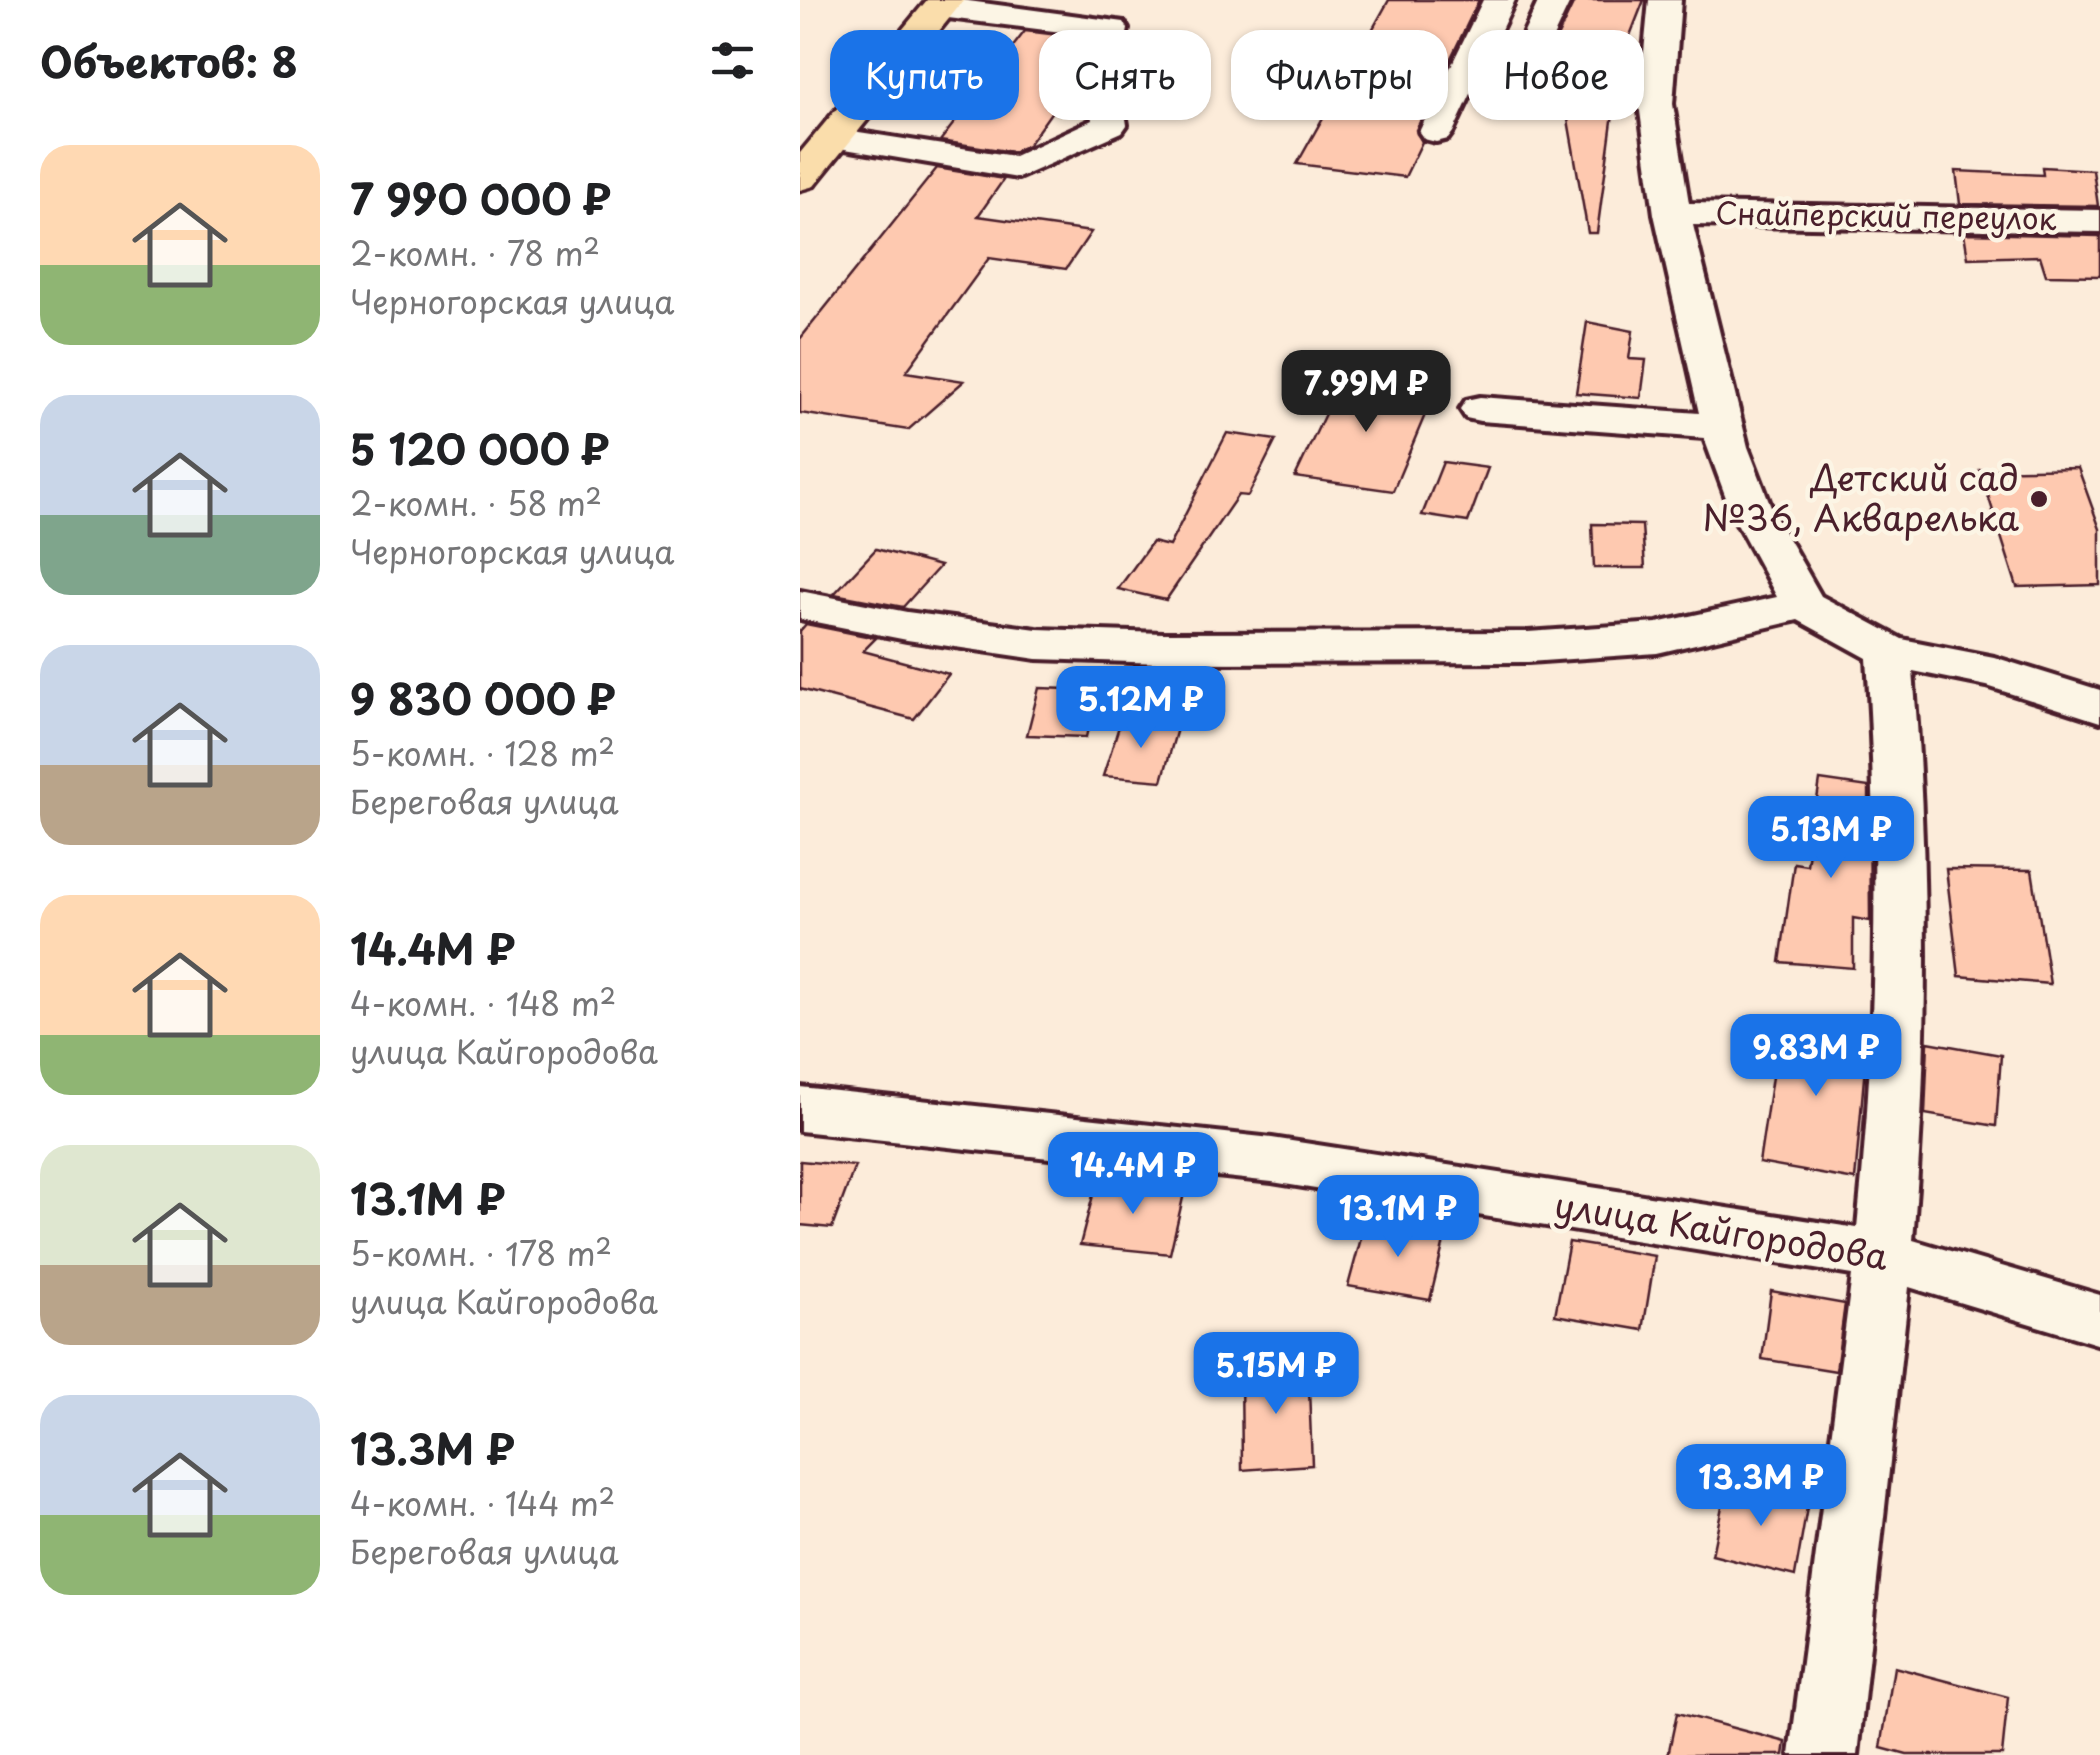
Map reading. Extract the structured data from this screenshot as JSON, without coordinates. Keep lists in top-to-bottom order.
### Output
{
  "streets": {
    "street": ["Снайперский переулок", "улица Кайгородова"]
  },
  "places": ["Детский сад №36, Акварелька"],
  "page": {
    "heading": "Объектов: 8",
    "chip": [
      "Купить",
      "Снять",
      "Фильтры",
      "Новое"
    ],
    "list": [
      {
        "name": "7 990 000 ₽",
        "note": "2-комн. · 78 m² · Черногорская улица"
      },
      {
        "name": "5 120 000 ₽",
        "note": "2-комн. · 58 m² · Черногорская улица"
      },
      {
        "name": "9 830 000 ₽",
        "note": "5-комн. · 128 m² · Береговая улица"
      },
      {
        "name": "14.4M ₽",
        "note": "4-комн. · 148 m² · улица Кайгородова"
      },
      {
        "name": "13.1M ₽",
        "note": "5-комн. · 178 m² · улица Кайгородова"
      },
      {
        "name": "13.3M ₽",
        "note": "4-комн. · 144 m² · Береговая улица"
      }
    ],
    "price": [
      "7.99M ₽",
      "5.12M ₽",
      "5.13M ₽",
      "9.83M ₽",
      "14.4M ₽",
      "13.1M ₽",
      "5.15M ₽",
      "13.3M ₽"
    ]
  }
}
